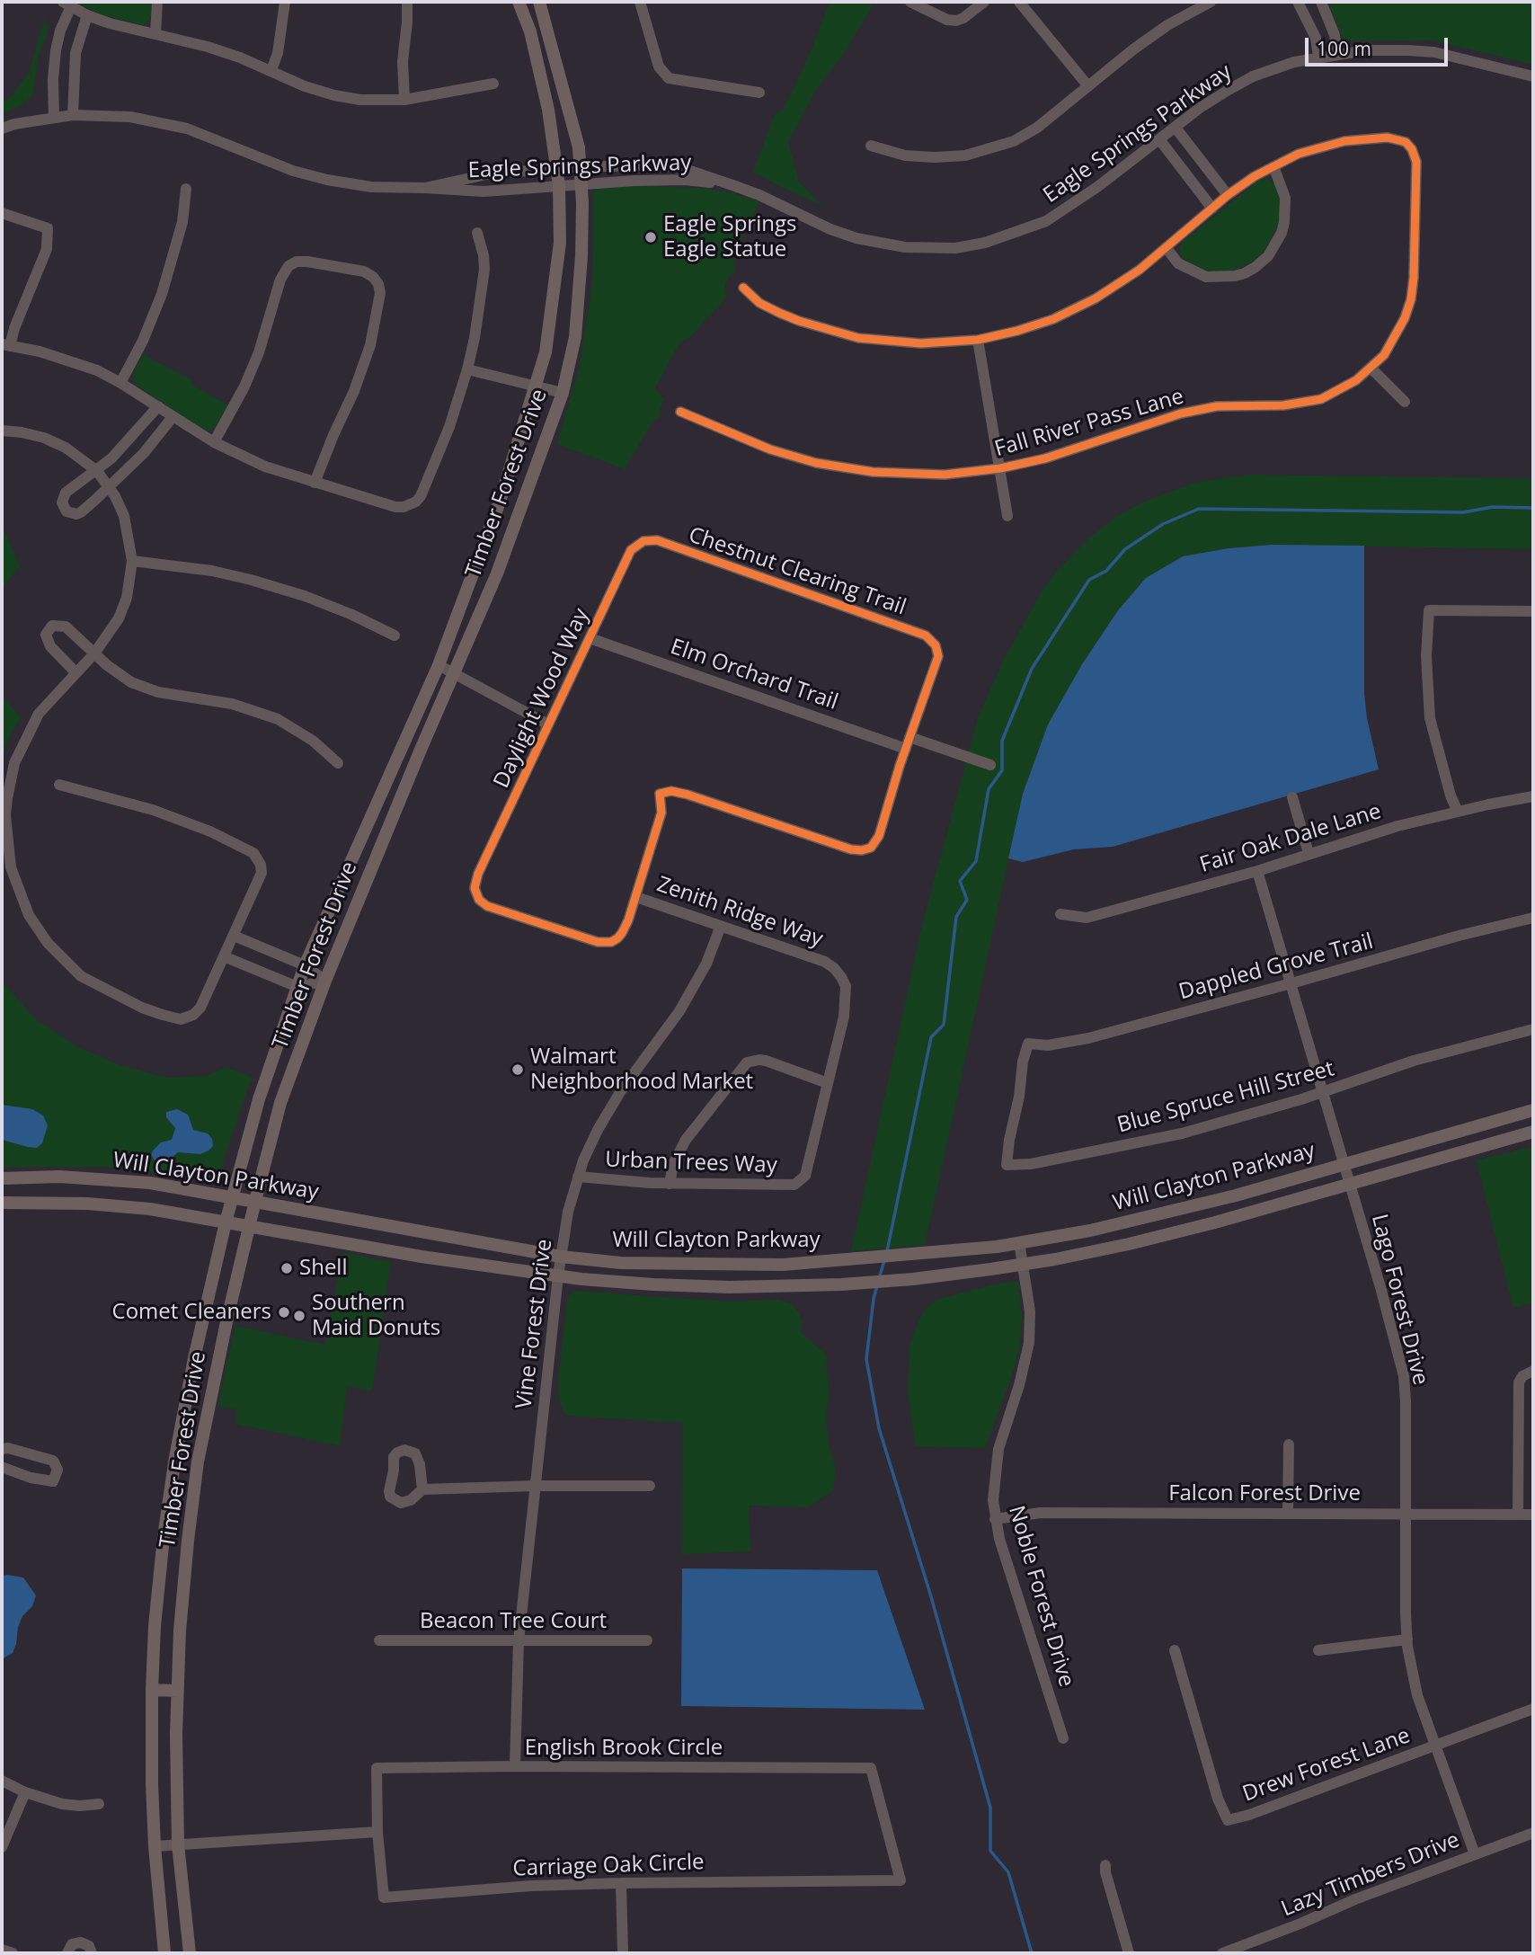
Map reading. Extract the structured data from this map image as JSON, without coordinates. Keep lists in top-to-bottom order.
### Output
{
  "streets": {
    "main road": ["Timber Forest Drive", "Will Clayton Parkway"],
    "street": [
      "Eagle Springs Parkway",
      "Fall River Pass Lane",
      "Chestnut Clearing Trail",
      "Elm Orchard Trail",
      "Daylight Wood Way",
      "Fair Oak Dale Lane",
      "Zenith Ridge Way",
      "Dappled Grove Trail",
      "Blue Spruce Hill Street",
      "Urban Trees Way",
      "Lago Forest Drive",
      "Vine Forest Drive",
      "Falcon Forest Drive",
      "Noble Forest Drive",
      "Beacon Tree Court",
      "English Brook Circle",
      "Drew Forest Lane",
      "Carriage Oak Circle",
      "Lazy Timbers Drive"
    ]
  },
  "crossings": [
    ["Eagle Springs Parkway", "Timber Forest Drive"],
    ["Timber Forest Drive", "Will Clayton Parkway"],
    ["Chestnut Clearing Trail", "Elm Orchard Trail"],
    ["Chestnut Clearing Trail", "Daylight Wood Way"],
    ["Elm Orchard Trail", "Daylight Wood Way"],
    ["Daylight Wood Way", "Zenith Ridge Way"],
    ["Fair Oak Dale Lane", "Lago Forest Drive"],
    ["Zenith Ridge Way", "Urban Trees Way"],
    ["Zenith Ridge Way", "Vine Forest Drive"],
    ["Dappled Grove Trail", "Blue Spruce Hill Street"],
    ["Dappled Grove Trail", "Lago Forest Drive"],
    ["Blue Spruce Hill Street", "Lago Forest Drive"],
    ["Urban Trees Way", "Vine Forest Drive"],
    ["Will Clayton Parkway", "Lago Forest Drive"],
    ["Will Clayton Parkway", "Vine Forest Drive"],
    ["Will Clayton Parkway", "Noble Forest Drive"],
    ["Lago Forest Drive", "Falcon Forest Drive"],
    ["Lago Forest Drive", "Drew Forest Lane"],
    ["Lago Forest Drive", "Lazy Timbers Drive"],
    ["Vine Forest Drive", "Beacon Tree Court"],
    ["Vine Forest Drive", "English Brook Circle"],
    ["Falcon Forest Drive", "Noble Forest Drive"],
    ["English Brook Circle", "Carriage Oak Circle"]
  ],
  "places": [
    "Eagle Springs Eagle Statue",
    "Walmart Neighborhood Market",
    "Shell",
    "Comet Cleaners",
    "Southern Maid Donuts"
  ],
  "scale_bar": "100 m"
}
